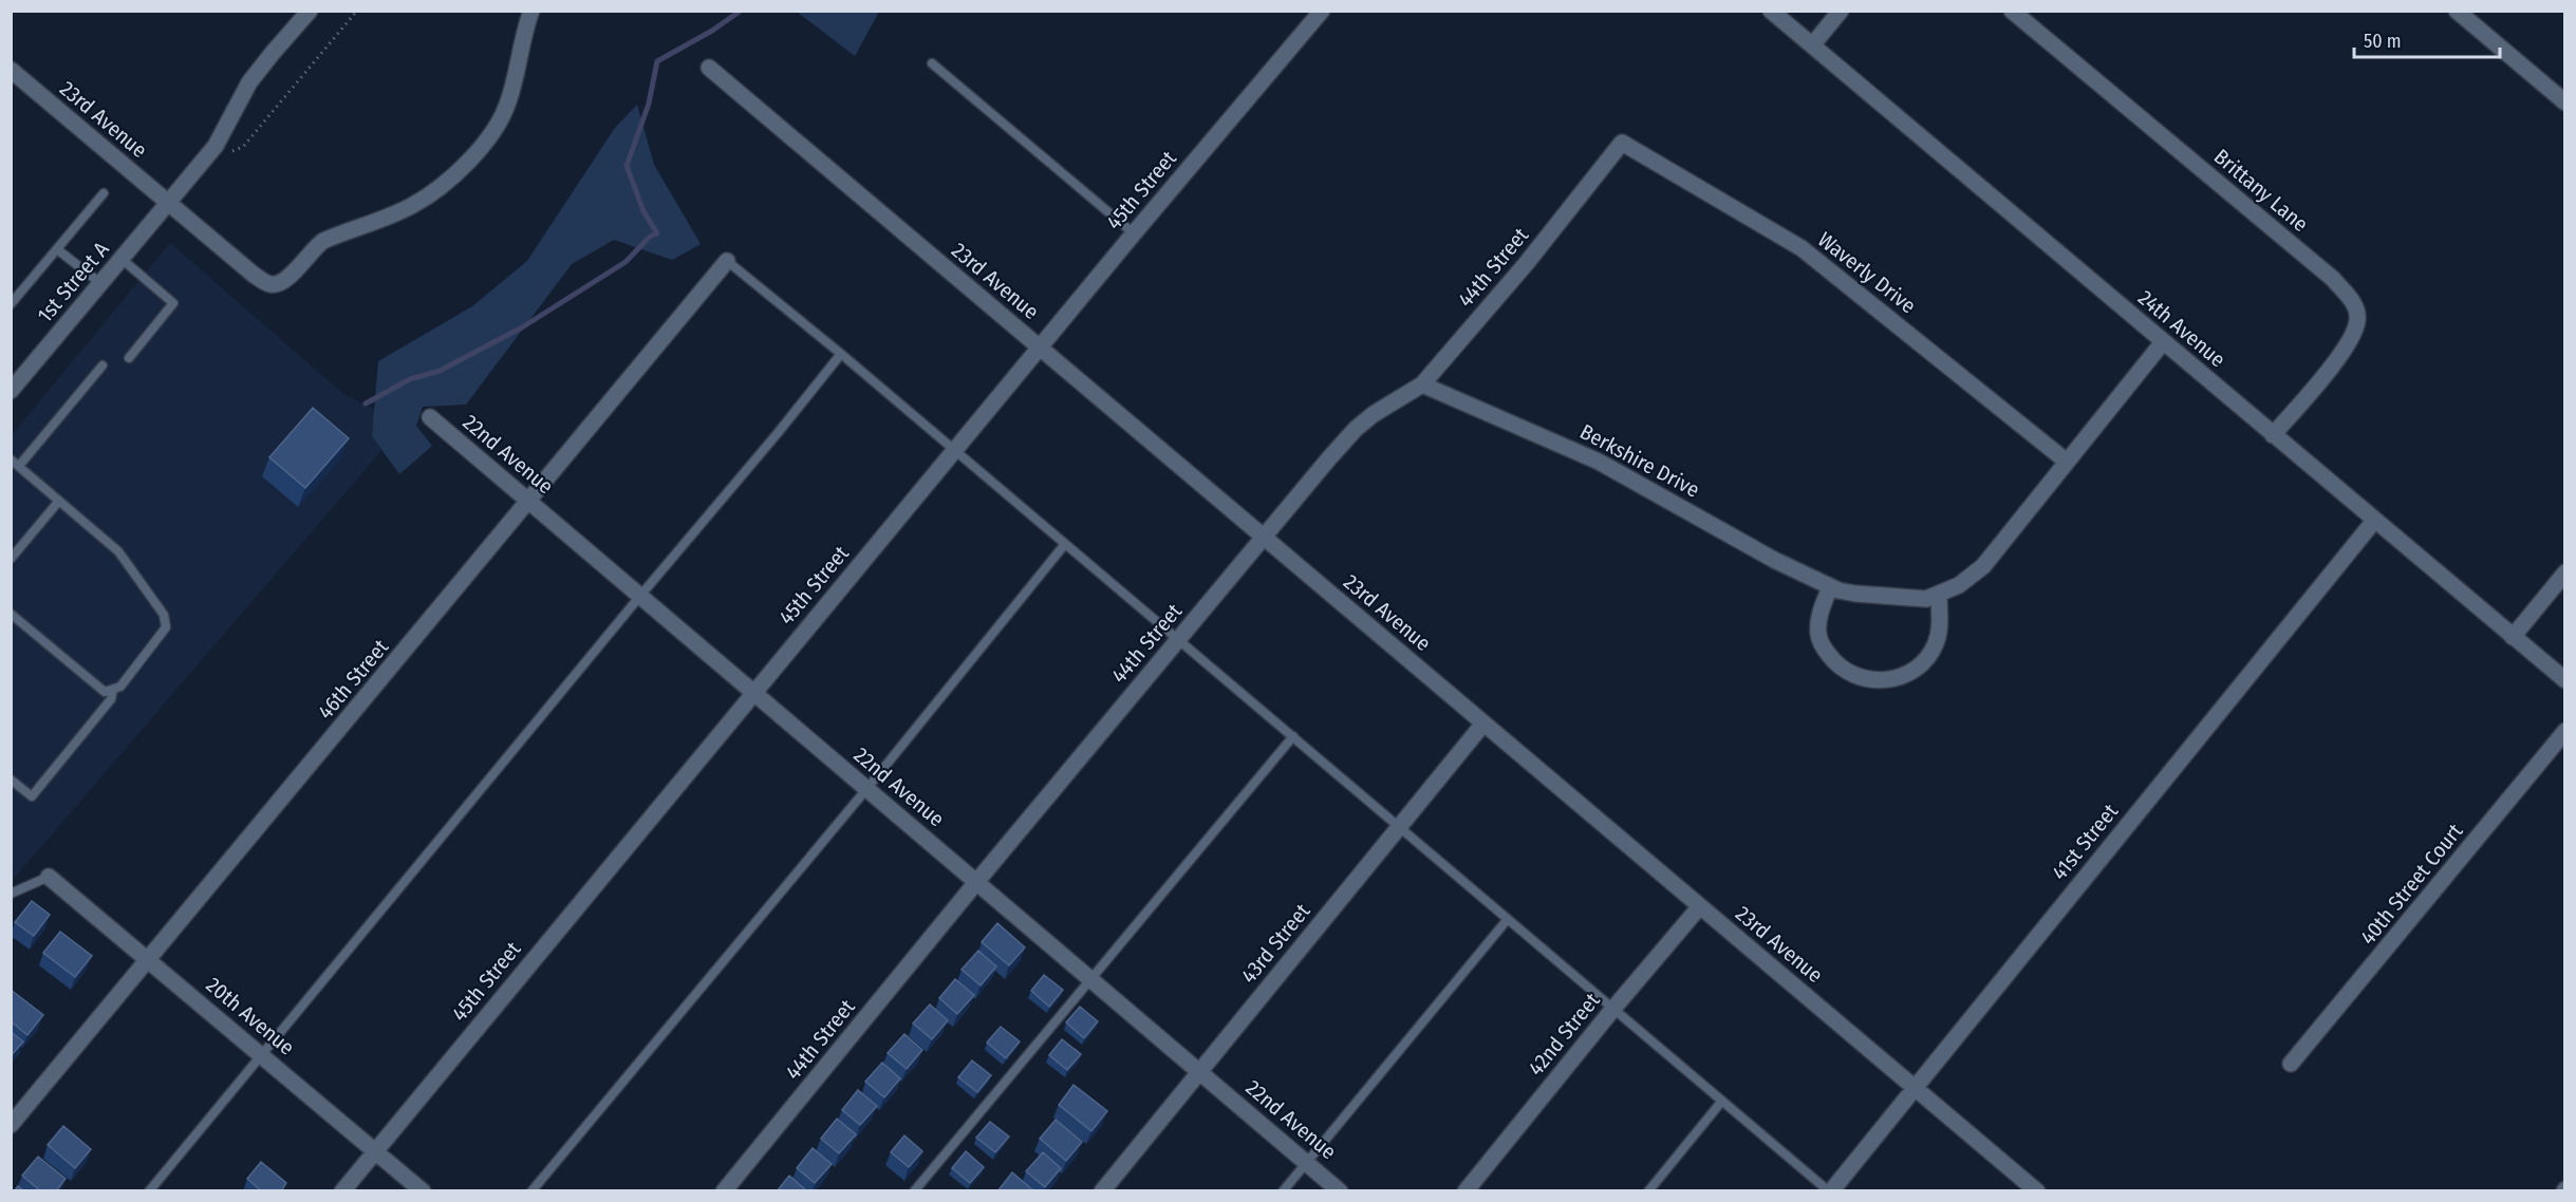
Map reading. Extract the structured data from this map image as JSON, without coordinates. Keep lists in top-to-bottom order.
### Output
{
  "streets": {
    "street": [
      "23rd Avenue",
      "45th Street",
      "Brittany Lane",
      "44th Street",
      "Waverly Drive",
      "1st Street A",
      "24th Avenue",
      "22nd Avenue",
      "Berkshire Drive",
      "46th Street",
      "41st Street",
      "40th Street Court",
      "43rd Street",
      "20th Avenue",
      "42nd Street"
    ]
  },
  "crossings": [
    ["23rd Avenue", "45th Street"],
    ["23rd Avenue", "44th Street"],
    ["23rd Avenue", "1st Street A"],
    ["23rd Avenue", "41st Street"],
    ["23rd Avenue", "43rd Street"],
    ["23rd Avenue", "42nd Street"],
    ["45th Street", "22nd Avenue"],
    ["45th Street", "20th Avenue"],
    ["Brittany Lane", "24th Avenue"],
    ["44th Street", "Waverly Drive"],
    ["44th Street", "22nd Avenue"],
    ["44th Street", "Berkshire Drive"],
    ["Waverly Drive", "Berkshire Drive"],
    ["24th Avenue", "Berkshire Drive"],
    ["24th Avenue", "41st Street"],
    ["22nd Avenue", "46th Street"],
    ["22nd Avenue", "43rd Street"],
    ["46th Street", "20th Avenue"]
  ],
  "scale_bar": "50 m"
}
